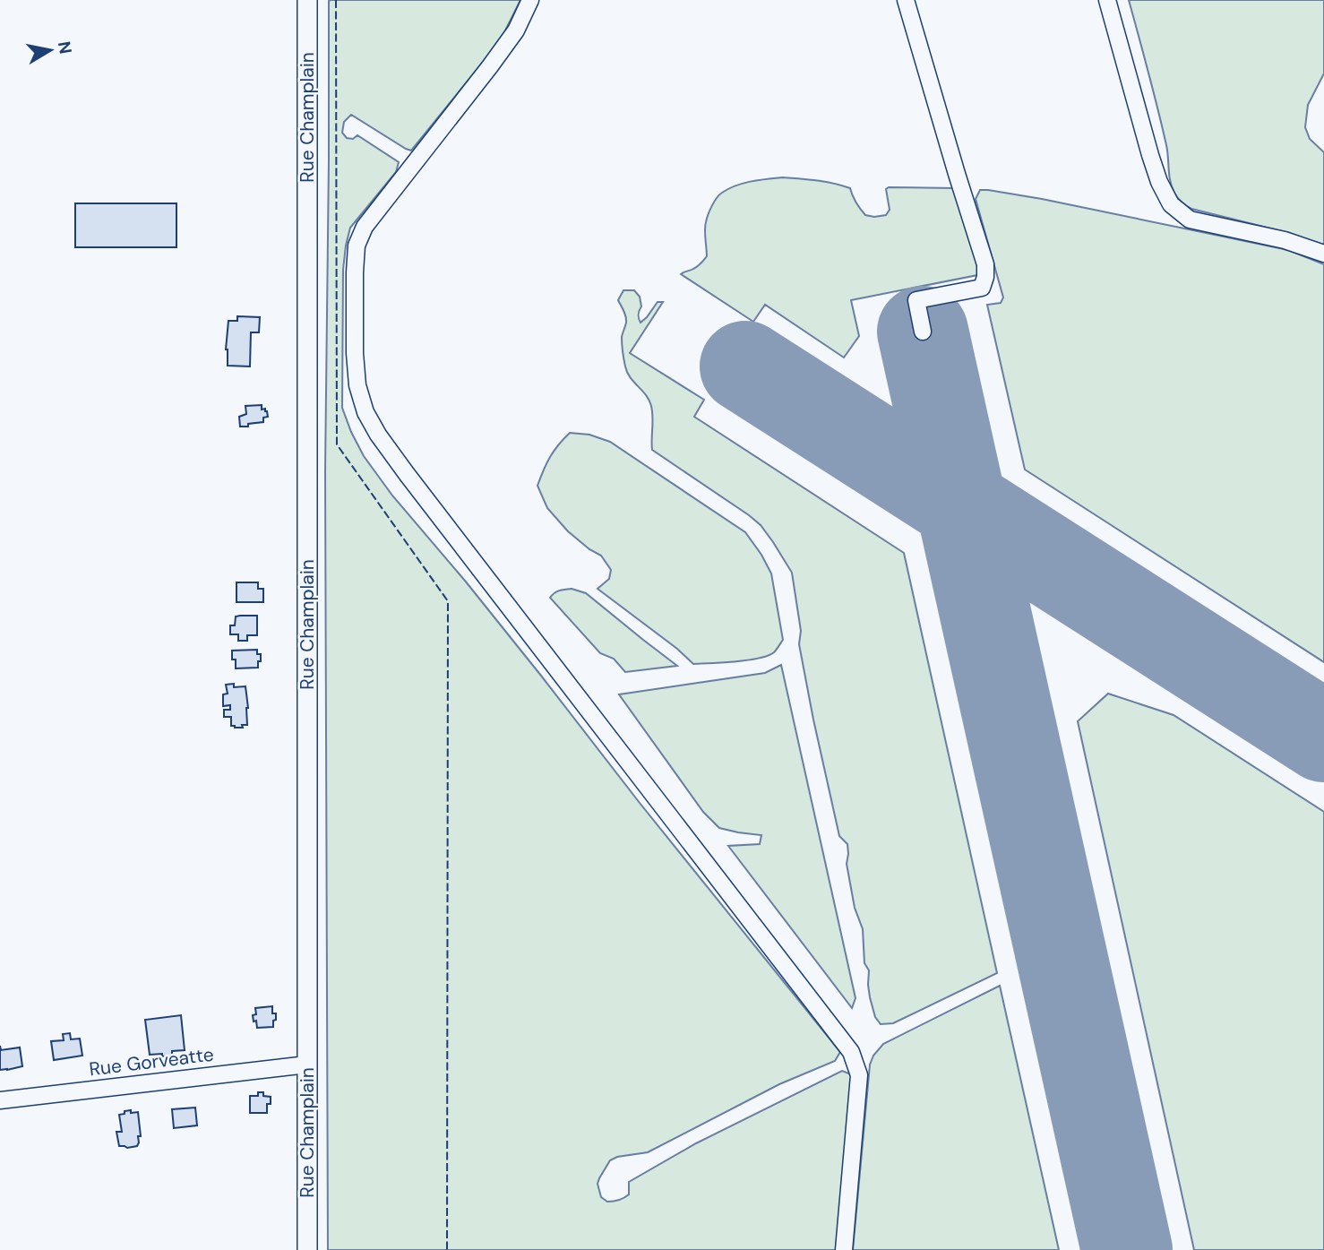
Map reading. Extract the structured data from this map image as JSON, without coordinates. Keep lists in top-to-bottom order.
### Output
{
  "streets": {
    "main road": ["Rue Champlain"],
    "street": ["Rue Gorveatte"]
  },
  "crossings": [
    ["Rue Champlain", "Rue Gorveatte"]
  ],
  "north": "right"
}
